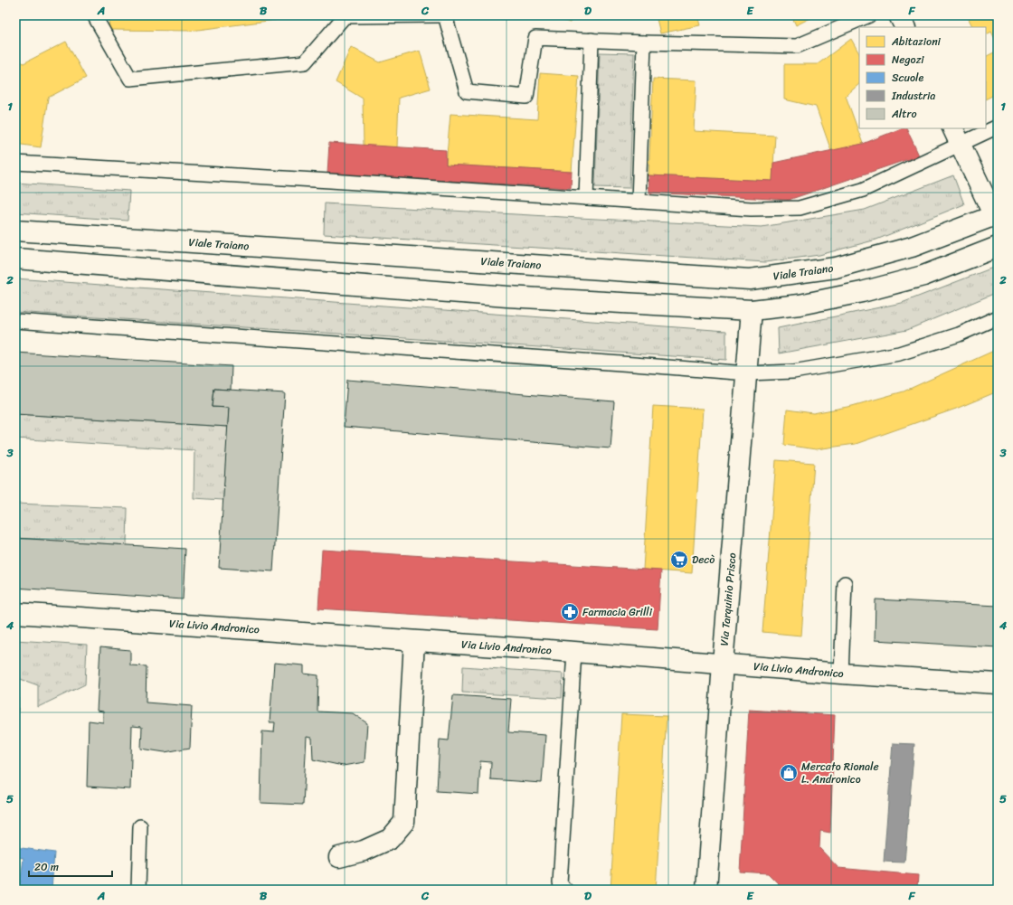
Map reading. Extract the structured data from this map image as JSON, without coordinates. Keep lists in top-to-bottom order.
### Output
{
  "streets": {
    "main road": ["Viale Traiano", "Via Tarquinio Prisco", "Via Livio Andronico"]
  },
  "crossings": [
    ["Viale Traiano", "Via Tarquinio Prisco"],
    ["Via Tarquinio Prisco", "Via Livio Andronico"]
  ],
  "places": {
    "supermarket": ["Decò"],
    "pharmacy": ["Farmacia Grilli"],
    "shop": ["Mercato Rionale L. Andronico"]
  },
  "legend": [
    "Abitazioni",
    "Negozi",
    "Scuole",
    "Industria",
    "Altro"
  ],
  "scale_bar": "20 m",
  "grid": {
    "columns": [
      "A",
      "B",
      "C",
      "D",
      "E",
      "F"
    ],
    "rows": [
      "1",
      "2",
      "3",
      "4",
      "5"
    ]
  }
}
